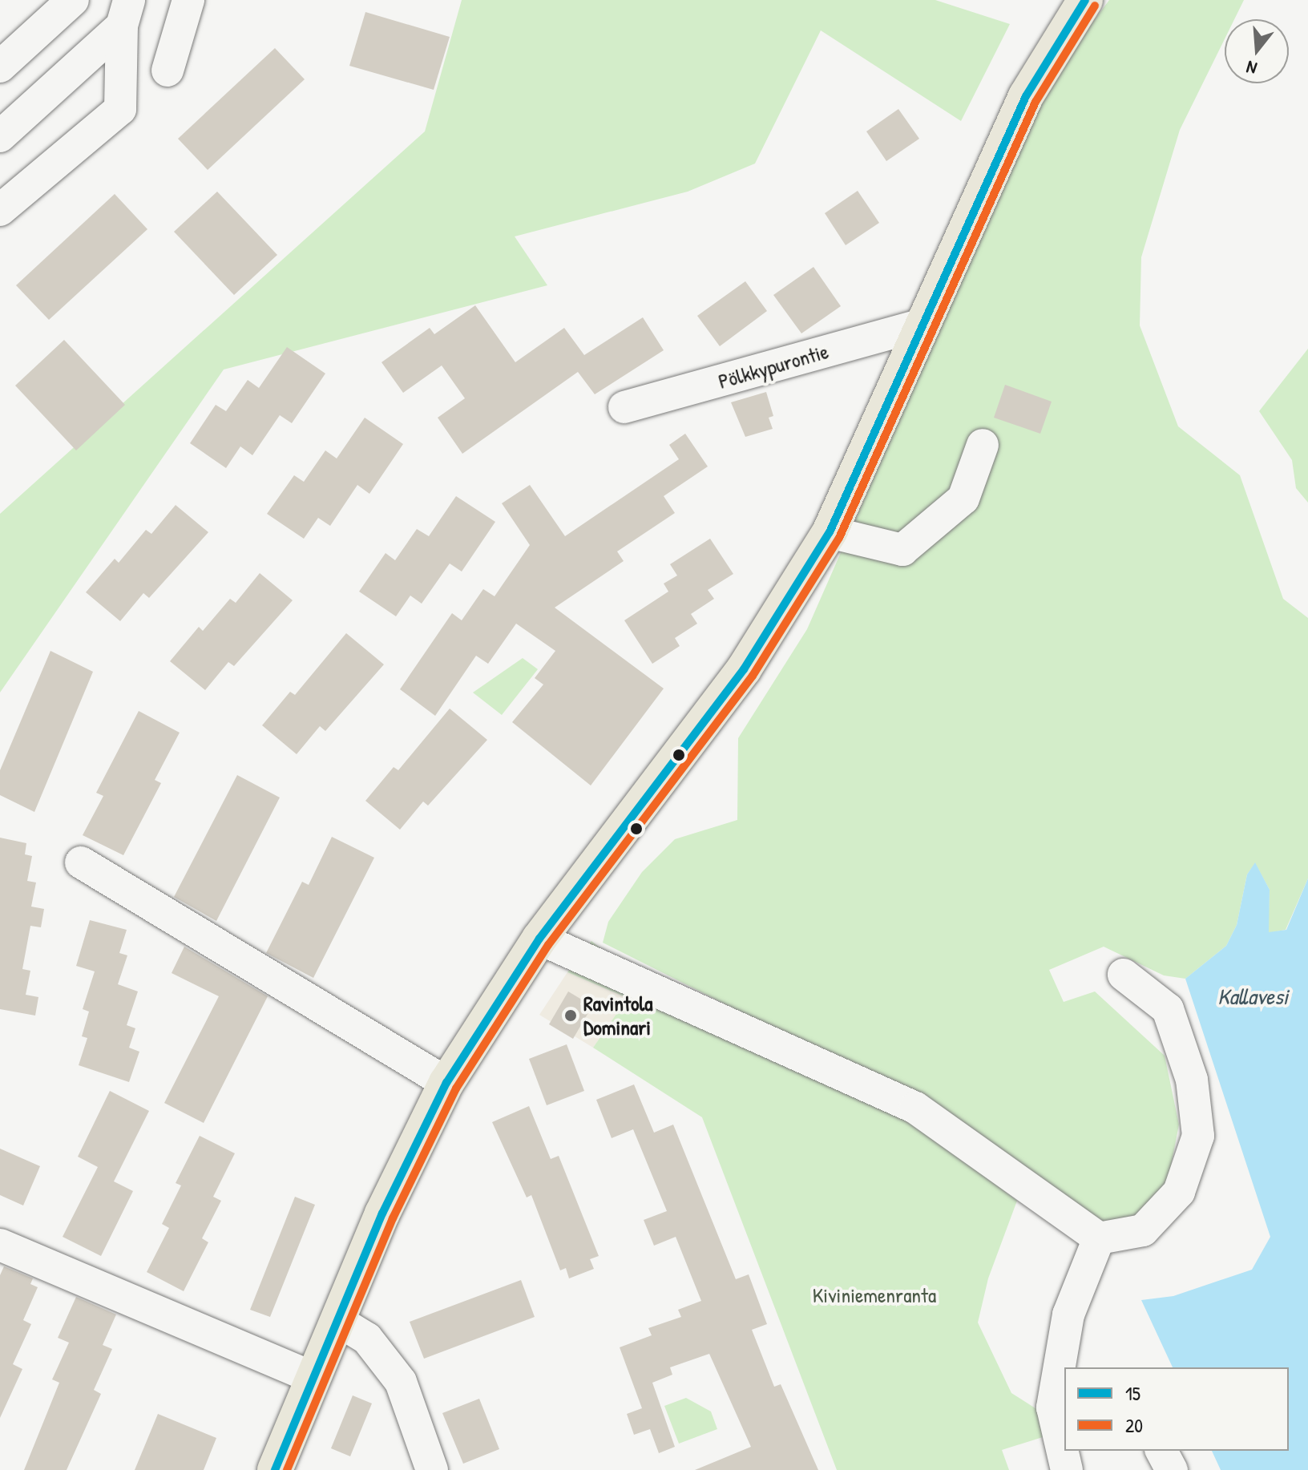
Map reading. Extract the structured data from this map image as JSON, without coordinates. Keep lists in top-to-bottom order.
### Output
{
  "streets": {
    "street": ["Pölkkypurontie"]
  },
  "water": ["Kallavesi"],
  "parks": ["Kiviniemenranta"],
  "places": ["Ravintola Dominari"],
  "lines": ["transit line 15", "transit line 20"],
  "legend": ["15", "20"],
  "north": "bottom"
}
